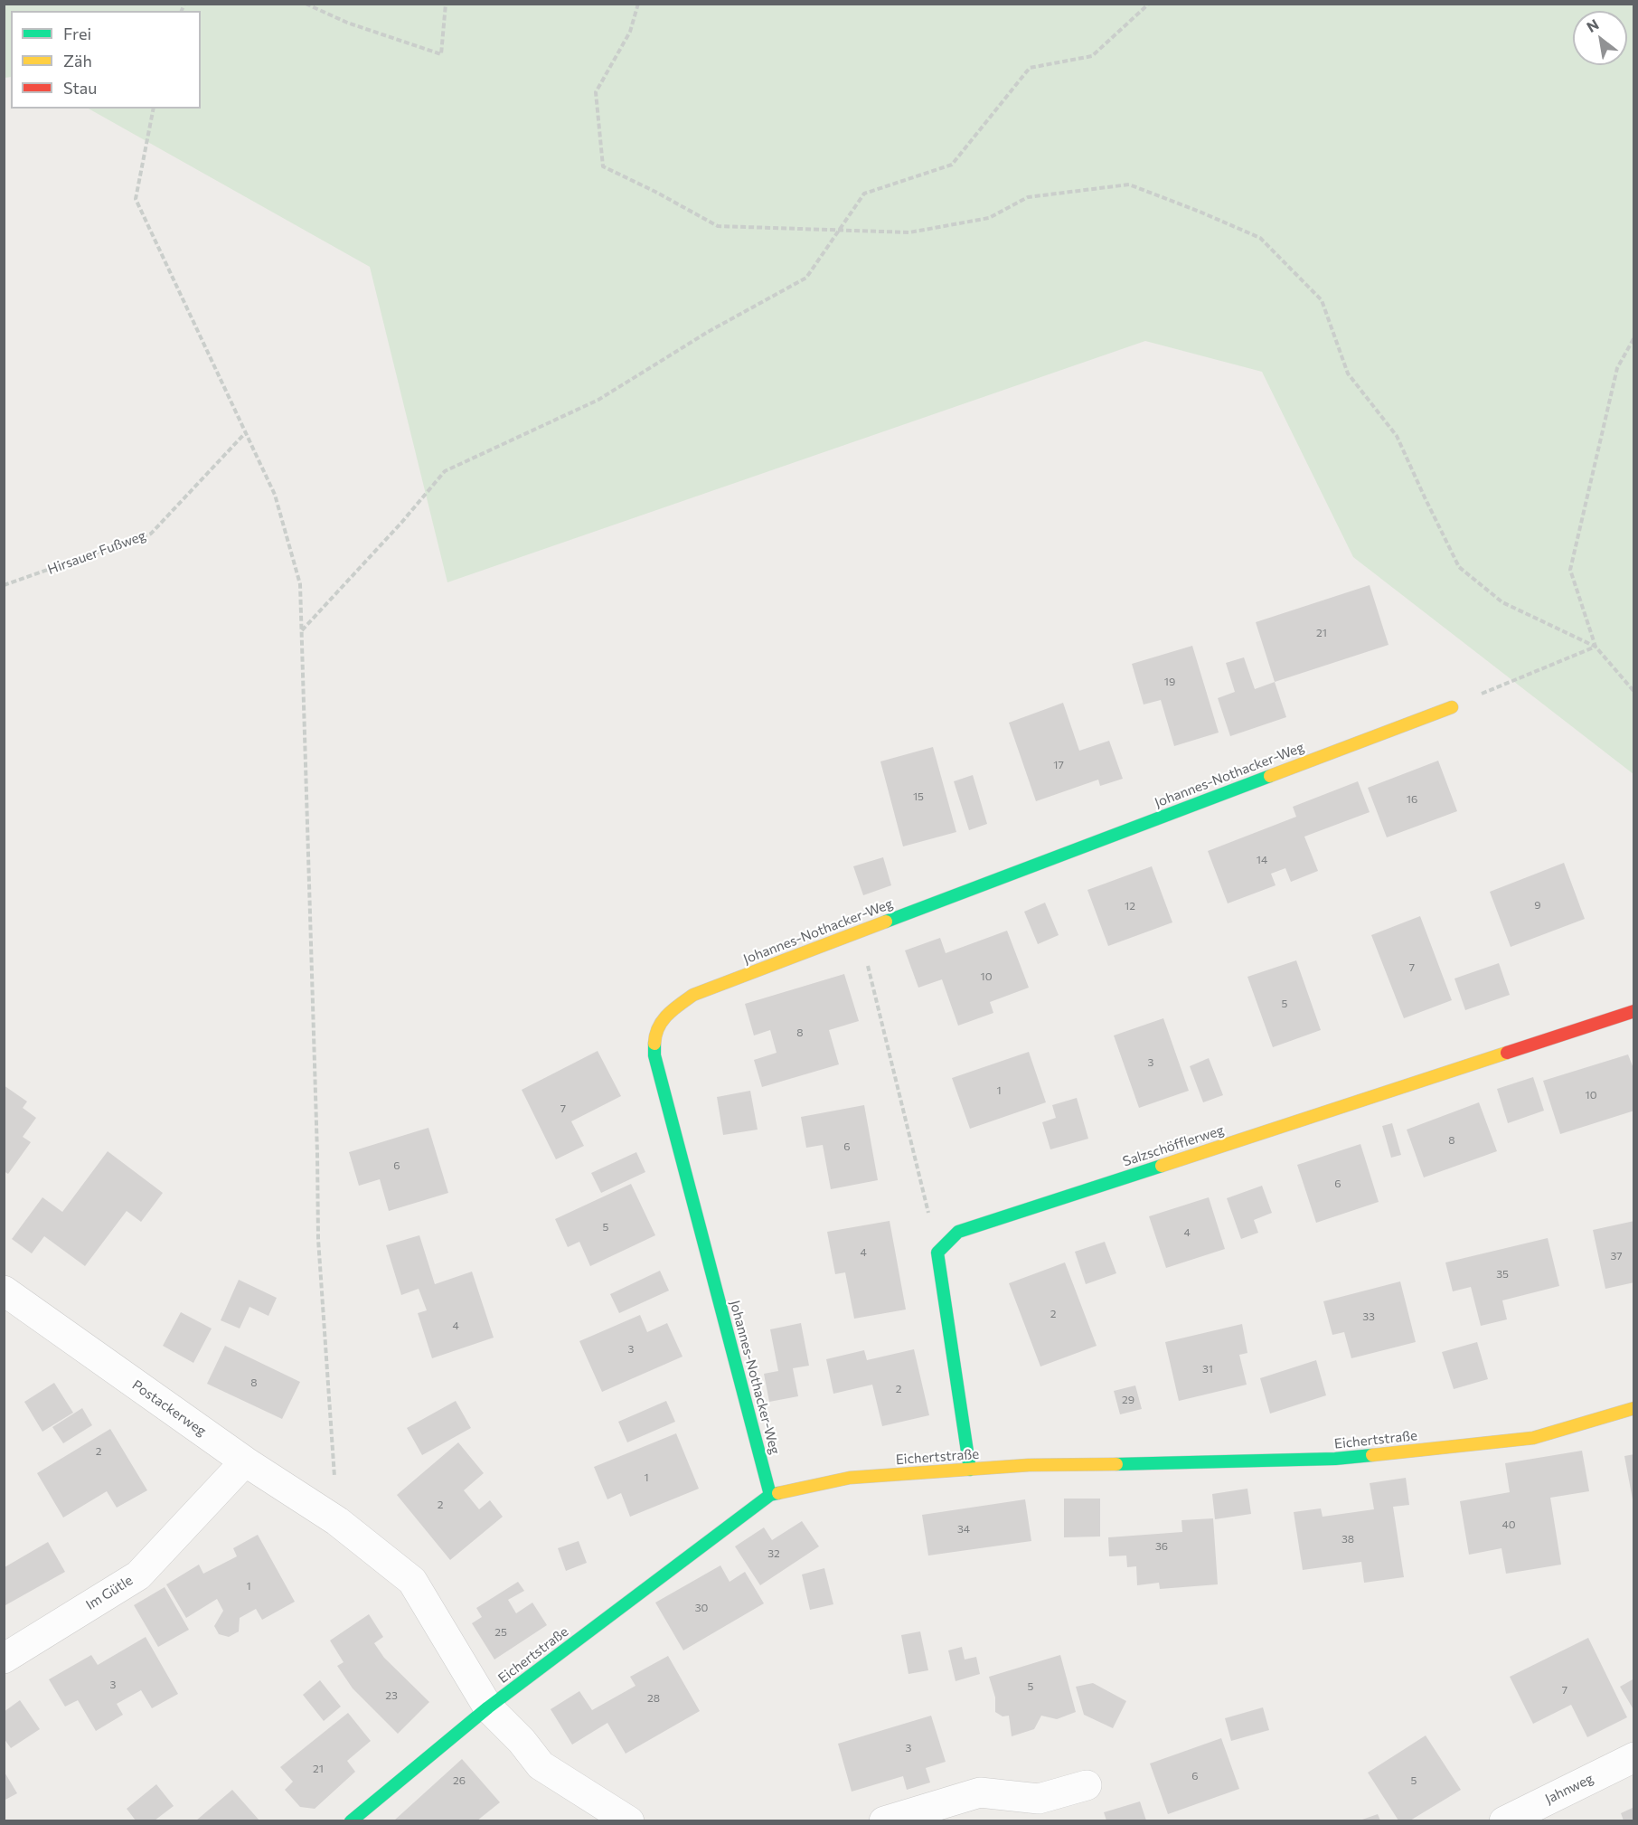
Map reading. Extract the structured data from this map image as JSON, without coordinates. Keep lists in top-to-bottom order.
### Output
{
  "streets": {
    "street": [
      "Johannes-Nothacker-Weg",
      "Salzschöfflerweg",
      "Postackerweg",
      "Eichertstraße",
      "Im Gütle",
      "Jahnweg"
    ],
    "path": ["Hirsauer Fußweg"]
  },
  "crossings": [
    ["Johannes-Nothacker-Weg", "Eichertstraße"],
    ["Postackerweg", "Eichertstraße"],
    ["Postackerweg", "Im Gütle"]
  ],
  "house_numbers": [
    "21",
    "19",
    "17",
    "15",
    "16",
    "14",
    "9",
    "12",
    "7",
    "10",
    "5",
    "8",
    "3",
    "1",
    "10",
    "7",
    "8",
    "6",
    "6",
    "6",
    "5",
    "4",
    "4",
    "37",
    "35",
    "2",
    "33",
    "4",
    "3",
    "31",
    "8",
    "2",
    "29",
    "2",
    "1",
    "2",
    "40",
    "34",
    "38",
    "36",
    "32",
    "1",
    "30",
    "25",
    "3",
    "5",
    "7",
    "23",
    "28",
    "3",
    "21",
    "6",
    "26",
    "5"
  ],
  "legend": ["Frei", "Zäh", "Stau"],
  "north": "top left"
}
